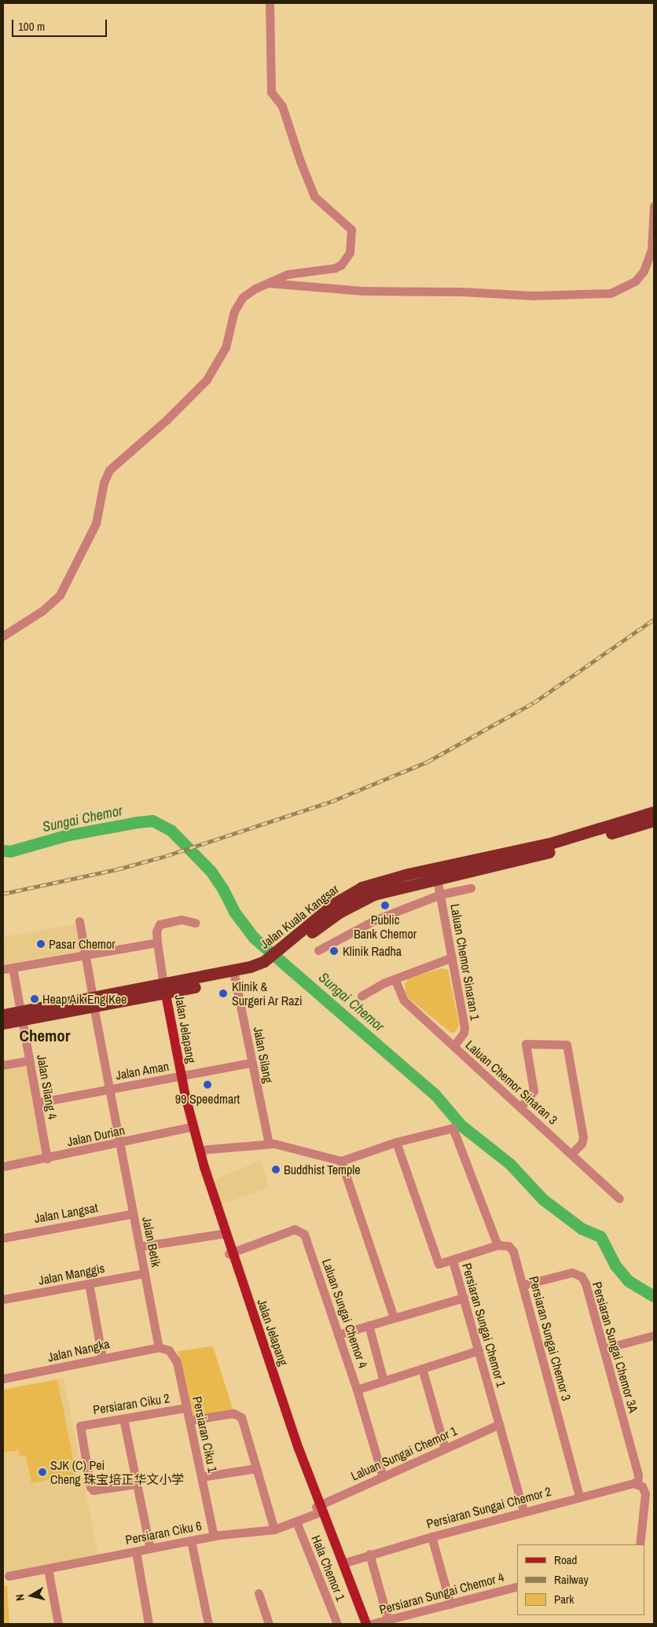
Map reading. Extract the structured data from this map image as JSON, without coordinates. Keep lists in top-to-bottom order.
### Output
{
  "streets": {
    "highway": ["Jalan Kuala Kangsar"],
    "main road": ["Jalan Jelapang"],
    "street": [
      "Laluan Chemor Sinaran 1",
      "Jalan Silang",
      "Jalan Aman",
      "Laluan Chemor Sinaran 3",
      "Jalan Silang 4",
      "Jalan Durian",
      "Jalan Langsat",
      "Jalan Betik",
      "Jalan Manggis",
      "Laluan Sungai Chemor 4",
      "Persiaran Sungai Chemor 1",
      "Persiaran Sungai Chemor 3",
      "Persiaran Sungai Chemor 3A",
      "Jalan Nangka",
      "Persiaran Ciku 2",
      "Persiaran Ciku 1",
      "Laluan Sungai Chemor 1",
      "Persiaran Sungai Chemor 2",
      "Persiaran Ciku 6",
      "Hala Chemor 1",
      "Persiaran Sungai Chemor 4"
    ]
  },
  "crossings": [
    ["Jalan Kuala Kangsar", "Laluan Chemor Sinaran 1"],
    ["Jalan Kuala Kangsar", "Jalan Jelapang"],
    ["Jalan Kuala Kangsar", "Jalan Silang"],
    ["Jalan Kuala Kangsar", "Jalan Silang 4"],
    ["Jalan Kuala Kangsar", "Jalan Betik"],
    ["Laluan Chemor Sinaran 1", "Laluan Chemor Sinaran 3"],
    ["Jalan Jelapang", "Jalan Aman"],
    ["Jalan Jelapang", "Jalan Durian"],
    ["Jalan Jelapang", "Laluan Sungai Chemor 4"],
    ["Jalan Jelapang", "Laluan Sungai Chemor 1"],
    ["Jalan Jelapang", "Persiaran Sungai Chemor 2"],
    ["Jalan Jelapang", "Persiaran Ciku 6"],
    ["Jalan Silang", "Jalan Aman"],
    ["Jalan Aman", "Jalan Silang 4"],
    ["Jalan Aman", "Jalan Betik"],
    ["Jalan Silang 4", "Jalan Durian"],
    ["Jalan Durian", "Jalan Betik"],
    ["Jalan Langsat", "Jalan Betik"],
    ["Jalan Betik", "Jalan Manggis"],
    ["Jalan Betik", "Jalan Nangka"],
    ["Jalan Betik", "Persiaran Ciku 1"],
    ["Laluan Sungai Chemor 4", "Laluan Sungai Chemor 1"],
    ["Persiaran Sungai Chemor 1", "Laluan Sungai Chemor 1"],
    ["Persiaran Sungai Chemor 1", "Persiaran Sungai Chemor 2"],
    ["Persiaran Sungai Chemor 3", "Persiaran Sungai Chemor 3A"],
    ["Persiaran Sungai Chemor 3", "Persiaran Sungai Chemor 2"],
    ["Persiaran Sungai Chemor 3A", "Persiaran Sungai Chemor 2"],
    ["Jalan Nangka", "Persiaran Ciku 1"],
    ["Persiaran Ciku 2", "Persiaran Ciku 1"],
    ["Persiaran Ciku 1", "Persiaran Ciku 6"],
    ["Laluan Sungai Chemor 1", "Persiaran Ciku 6"],
    ["Persiaran Ciku 6", "Hala Chemor 1"]
  ],
  "districts": ["Chemor"],
  "water": ["Sungai Chemor"],
  "places": [
    "Public Bank Chemor",
    "Pasar Chemor",
    "Klinik Radha",
    "Klinik & Surgeri Ar Razi",
    "Heap Aik Eng Kee",
    "99 Speedmart",
    "Buddhist Temple",
    "SJK (C) Pei Cheng 珠宝培正华文小学"
  ],
  "legend": ["Road", "Railway", "Park"],
  "scale_bar": "100 m",
  "north": "left"
}
